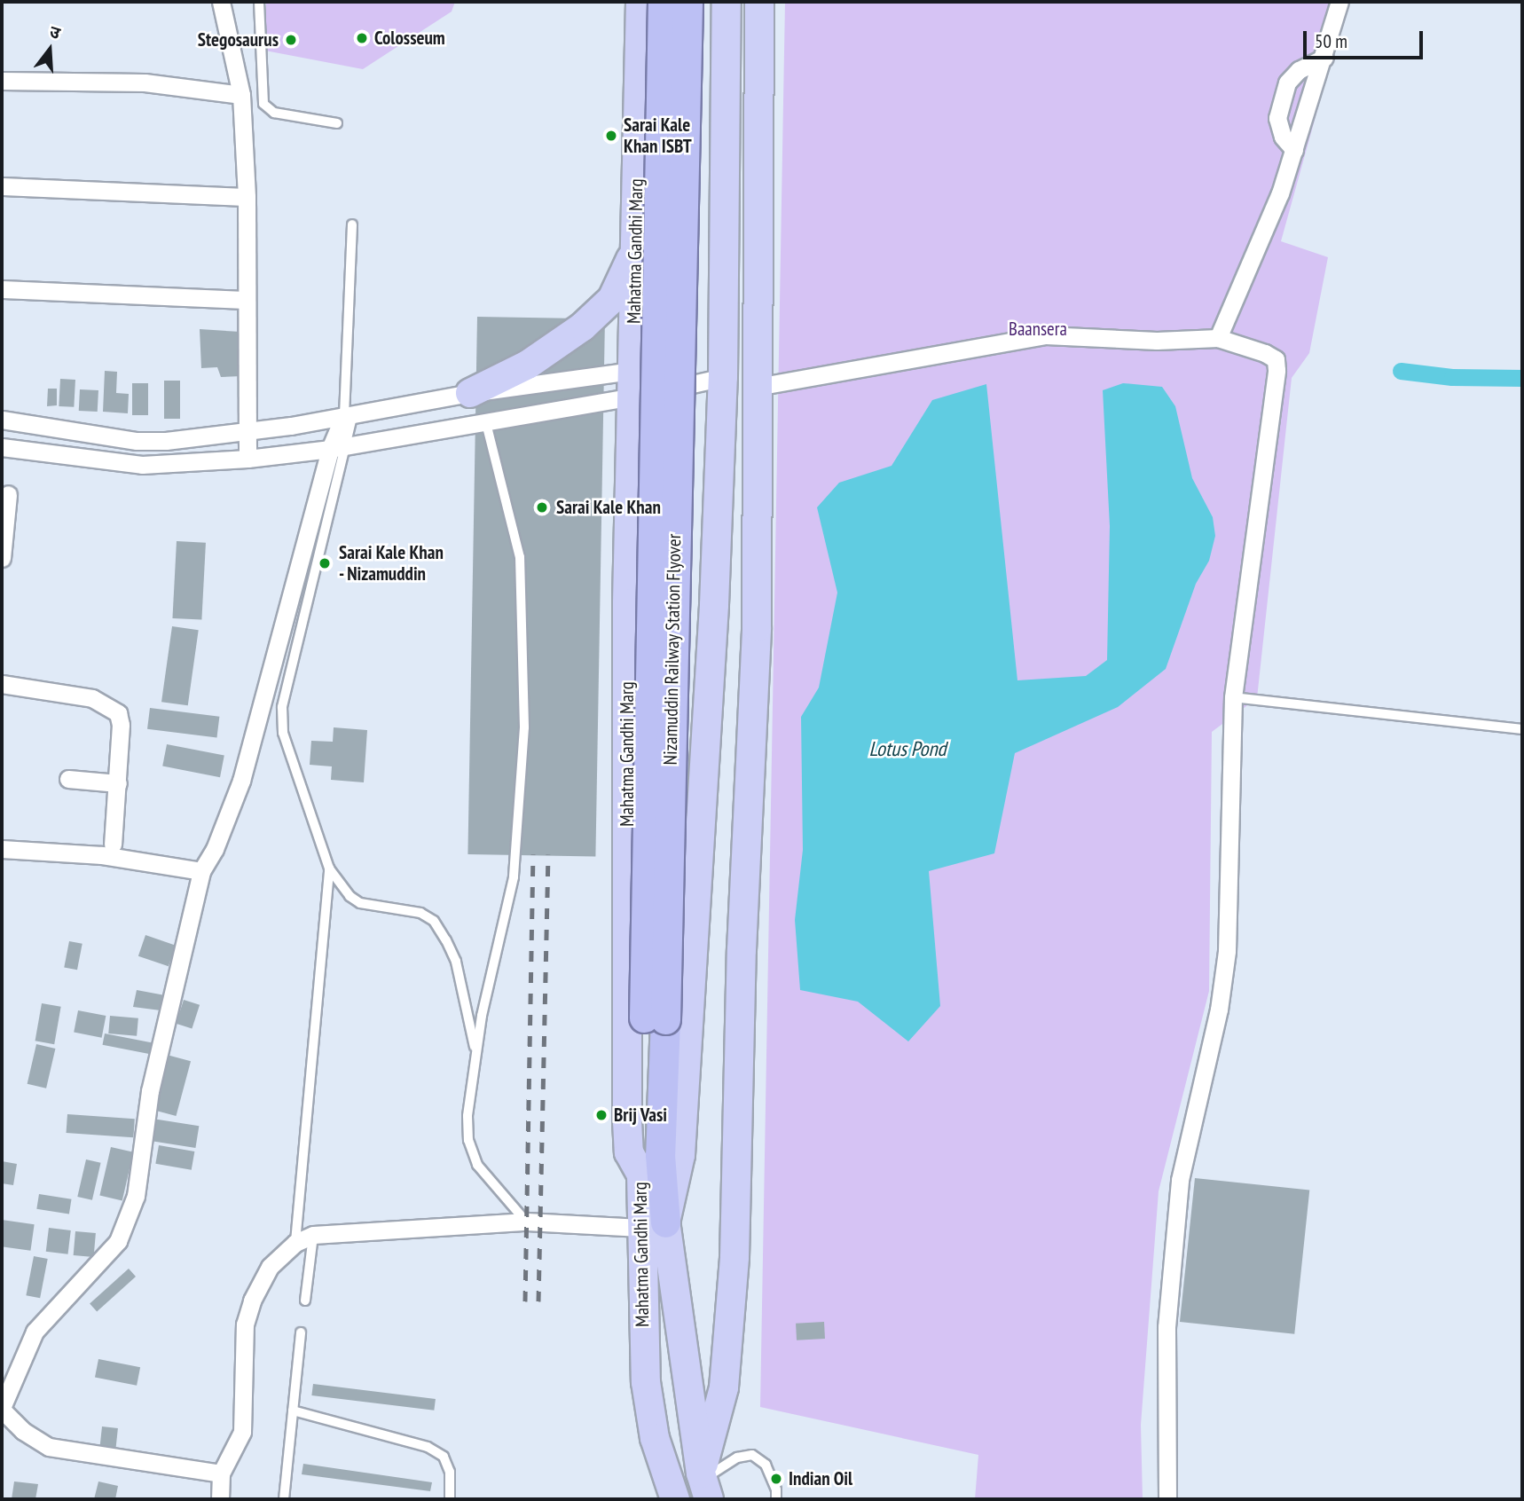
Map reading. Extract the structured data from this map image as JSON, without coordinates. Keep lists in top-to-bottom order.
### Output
{
  "streets": {
    "highway": ["Nizamuddin Railway Station Flyover"],
    "main road": ["Mahatma Gandhi Marg"]
  },
  "crossings": [
    ["Mahatma Gandhi Marg", "Nizamuddin Railway Station Flyover"]
  ],
  "water": ["Lotus Pond"],
  "parks": ["Baansera"],
  "places": [
    "Colosseum",
    "Stegosaurus",
    "Sarai Kale Khan ISBT",
    "Sarai Kale Khan",
    "Sarai Kale Khan - Nizamuddin",
    "Brij Vasi",
    "Indian Oil"
  ],
  "scale_bar": "50 m",
  "north": "top"
}
